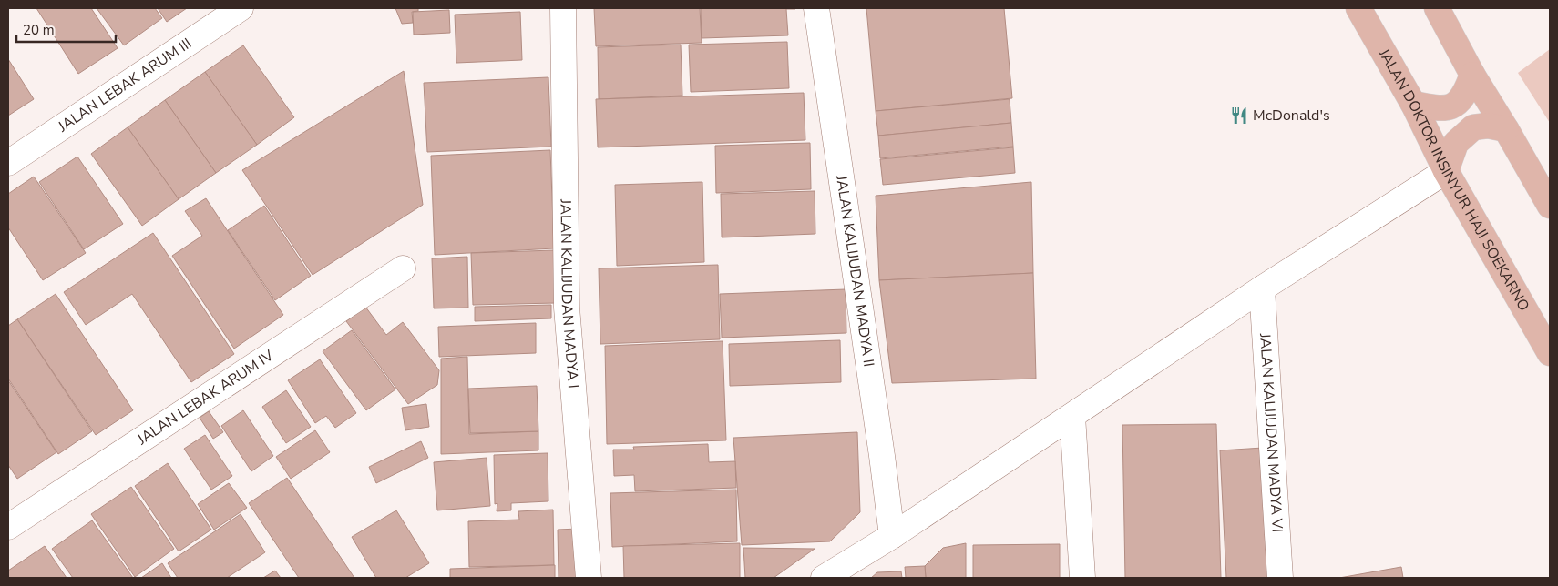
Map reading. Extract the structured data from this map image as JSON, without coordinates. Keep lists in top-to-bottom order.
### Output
{
  "streets": {
    "main road": ["JALAN DOKTOR INSINYUR HAJI SOEKARNO"],
    "street": [
      "JALAN LEBAK ARUM III",
      "JALAN KALIJUDAN MADYA II",
      "JALAN KALIJUDAN MADYA I",
      "JALAN LEBAK ARUM IV",
      "JALAN KALIJUDAN MADYA VI"
    ]
  },
  "places": {
    "restaurant": ["McDonald's"]
  },
  "scale_bar": "20 m"
}
